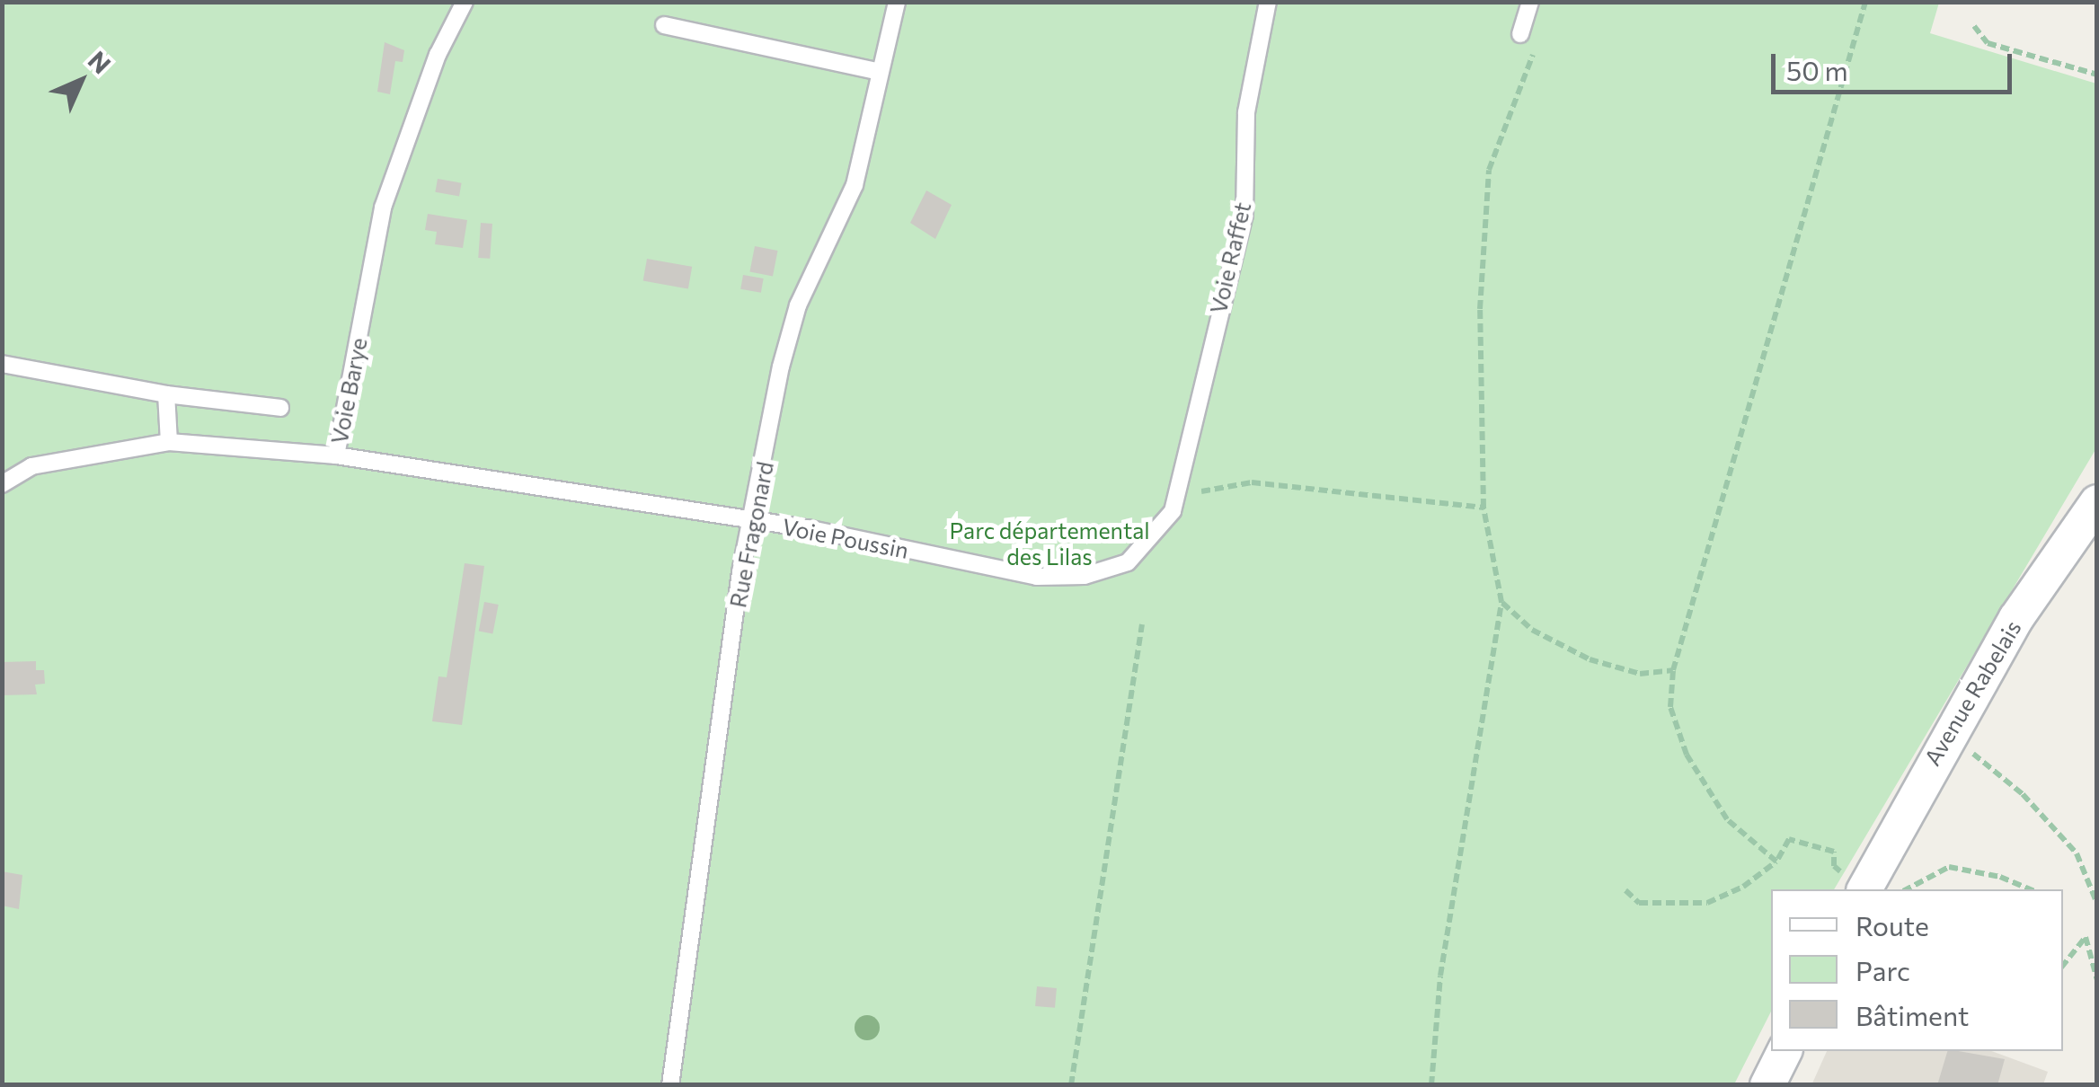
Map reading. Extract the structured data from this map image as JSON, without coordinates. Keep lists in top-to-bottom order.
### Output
{
  "streets": {
    "street": ["Avenue Rabelais"],
    "lane": [
      "Voie Raffet",
      "Voie Barye",
      "Rue Fragonard",
      "Voie Poussin"
    ]
  },
  "crossings": [
    ["Voie Raffet", "Voie Poussin"],
    ["Voie Barye", "Voie Poussin"],
    ["Rue Fragonard", "Voie Poussin"]
  ],
  "parks": ["Parc départemental des Lilas"],
  "legend": ["Route", "Parc", "Bâtiment"],
  "scale_bar": "50 m",
  "north": "top right"
}
